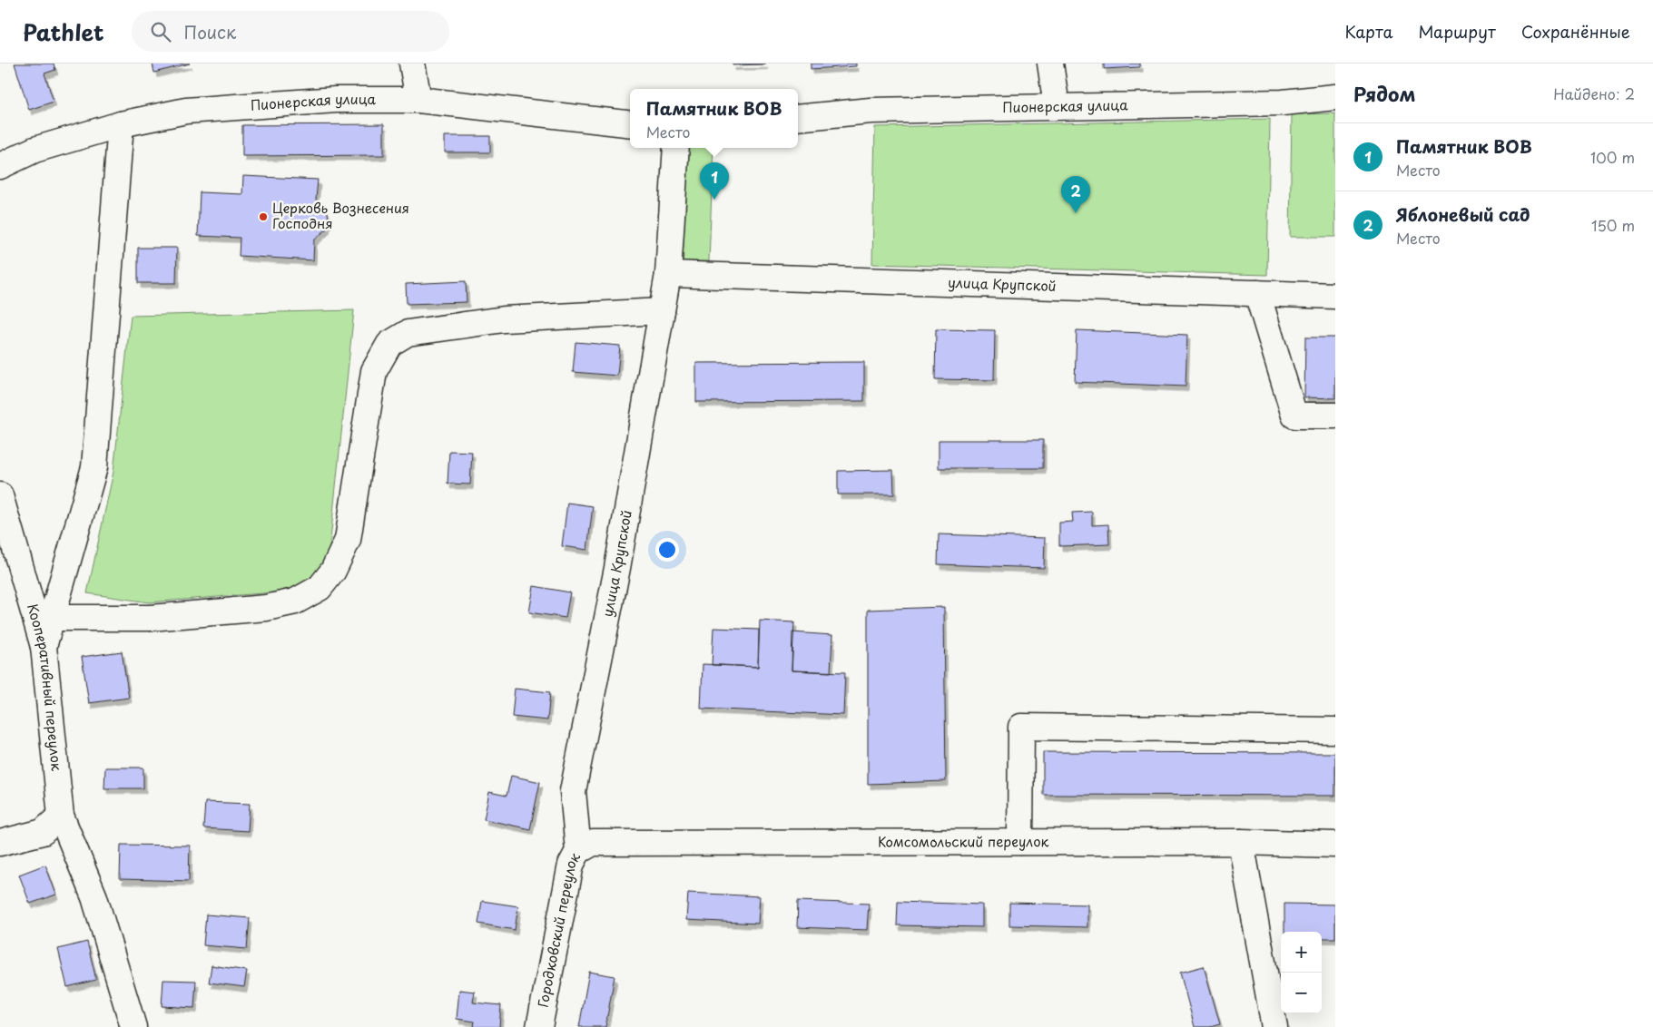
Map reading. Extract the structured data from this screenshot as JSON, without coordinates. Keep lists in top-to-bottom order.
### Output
{
  "streets": {
    "street": [
      "Пионерская улица",
      "улица Крупской",
      "Кооперативный переулок",
      "Комсомольский переулок",
      "Городковский переулок"
    ]
  },
  "crossings": [
    ["улица Крупской", "Комсомольский переулок"],
    ["улица Крупской", "Городковский переулок"],
    ["Комсомольский переулок", "Городковский переулок"]
  ],
  "places": ["Церковь Вознесения Господня"],
  "page": {
    "header": "Pathlet",
    "search": "Поиск",
    "nav": ["Карта", "Маршрут", "Сохранённые"],
    "heading": ["Рядом", "Найдено: 2"],
    "popup": ["Памятник ВОВ", "Место"],
    "list": [
      {
        "mark": "1",
        "name": "Памятник ВОВ",
        "note": "Место",
        "value": "100 m"
      },
      {
        "mark": "2",
        "name": "Яблоневый сад",
        "note": "Место",
        "value": "150 m"
      }
    ],
    "pins": ["1", "2"],
    "map_buttons": ["+", "−"]
  }
}
